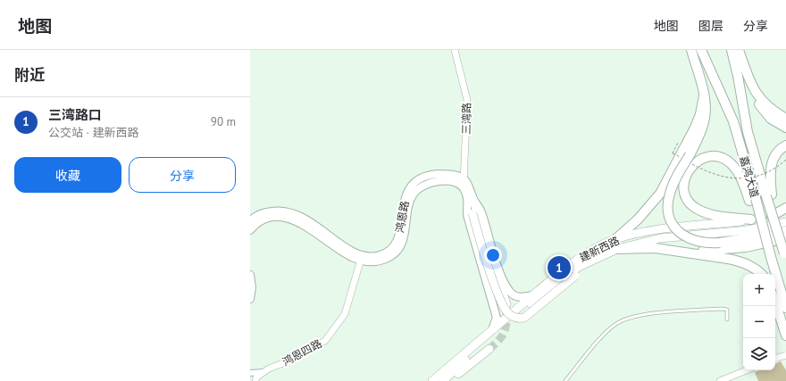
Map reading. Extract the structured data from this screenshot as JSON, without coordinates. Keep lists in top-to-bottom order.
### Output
{
  "streets": {
    "highway": ["嘉鸿大道"],
    "main road": ["鸿恩路", "建新西路"],
    "street": ["三湾路", "鸿恩四路"]
  },
  "crossings": [
    ["三湾路", "鸿恩路"],
    ["鸿恩路", "鸿恩四路"]
  ],
  "page": {
    "header": "地图",
    "nav": ["地图", "图层", "分享"],
    "heading": "附近",
    "list": [
      {
        "mark": "1",
        "name": "三湾路口",
        "note": "公交站 · 建新西路",
        "value": "90 m"
      }
    ],
    "buttons": ["收藏", "分享"],
    "pins": "1",
    "map_buttons": ["+", "−"]
  }
}
